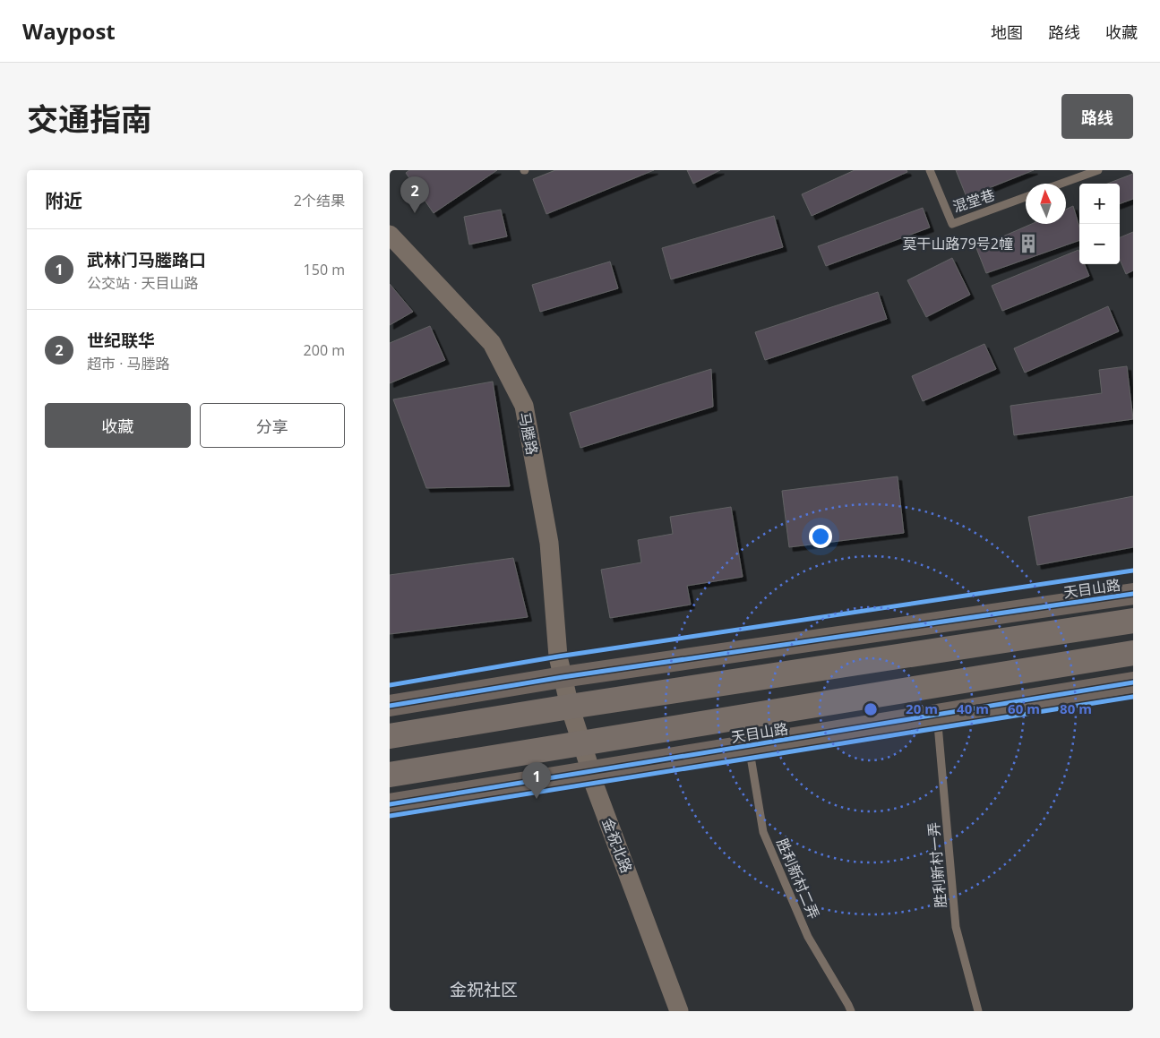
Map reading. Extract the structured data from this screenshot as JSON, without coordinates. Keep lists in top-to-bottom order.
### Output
{
  "streets": {
    "main road": ["天目山路"],
    "street": ["马塍路", "金祝北路"],
    "lane": ["混堂巷", "胜利新村一弄", "胜利新村二弄"]
  },
  "crossings": [
    ["马塍路", "天目山路"],
    ["马塍路", "金祝北路"],
    ["天目山路", "金祝北路"],
    ["天目山路", "胜利新村一弄"],
    ["天目山路", "胜利新村二弄"]
  ],
  "districts": ["金祝社区"],
  "places": {
    "building": ["莫干山路79号2幢"]
  },
  "north": "top",
  "page": {
    "header": "Waypost",
    "nav": ["地图", "路线", "收藏"],
    "title": "交通指南",
    "buttons": [
      "路线",
      ["收藏", "分享"]
    ],
    "heading": ["附近", "2个结果"],
    "pins": ["2", "1"],
    "map_buttons": ["+", "−"],
    "list": [
      {
        "mark": "1",
        "name": "武林门马塍路口",
        "note": "公交站 · 天目山路",
        "value": "150 m"
      },
      {
        "mark": "2",
        "name": "世纪联华",
        "note": "超市 · 马塍路",
        "value": "200 m"
      }
    ]
  },
  "rings": [
    "20 m",
    "40 m",
    "60 m",
    "80 m"
  ]
}
